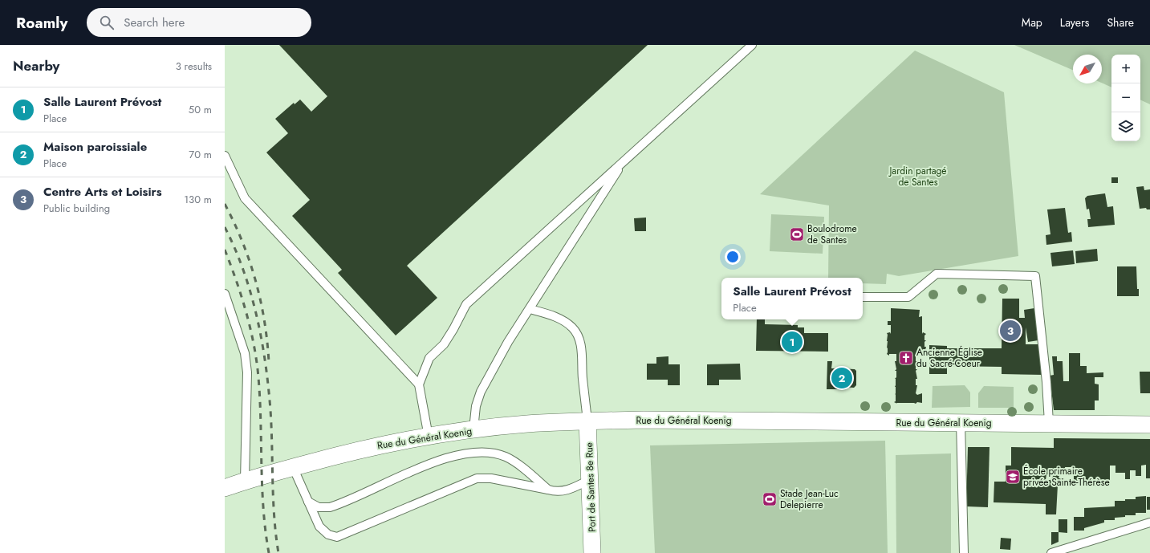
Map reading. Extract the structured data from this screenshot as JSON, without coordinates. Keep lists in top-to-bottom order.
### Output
{
  "streets": {
    "street": ["Rue du Général Koenig", "Port de Santes 8e Rue"]
  },
  "crossings": [
    ["Rue du Général Koenig", "Port de Santes 8e Rue"]
  ],
  "parks": ["Jardin partagé de Santes"],
  "places": {
    "sports": ["Boulodrome de Santes", "Stade Jean-Luc Delepierre"],
    "church": ["Ancienne Église du Sacré-Coeur"],
    "school or university": ["École primaire privée Sainte-Thérèse"]
  },
  "north": "bottom left",
  "page": {
    "header": "Roamly",
    "search": "Search here",
    "nav": ["Map", "Layers", "Share"],
    "heading": ["Nearby", "3 results"],
    "map_buttons": ["+", "−"],
    "list": [
      {
        "mark": "1",
        "name": "Salle Laurent Prévost",
        "note": "Place",
        "value": "50 m"
      },
      {
        "mark": "2",
        "name": "Maison paroissiale",
        "note": "Place",
        "value": "70 m"
      },
      {
        "mark": "3",
        "name": "Centre Arts et Loisirs",
        "note": "Public building",
        "value": "130 m"
      }
    ],
    "popup": ["Salle Laurent Prévost", "Place"],
    "pins": ["3", "1", "2"]
  }
}
